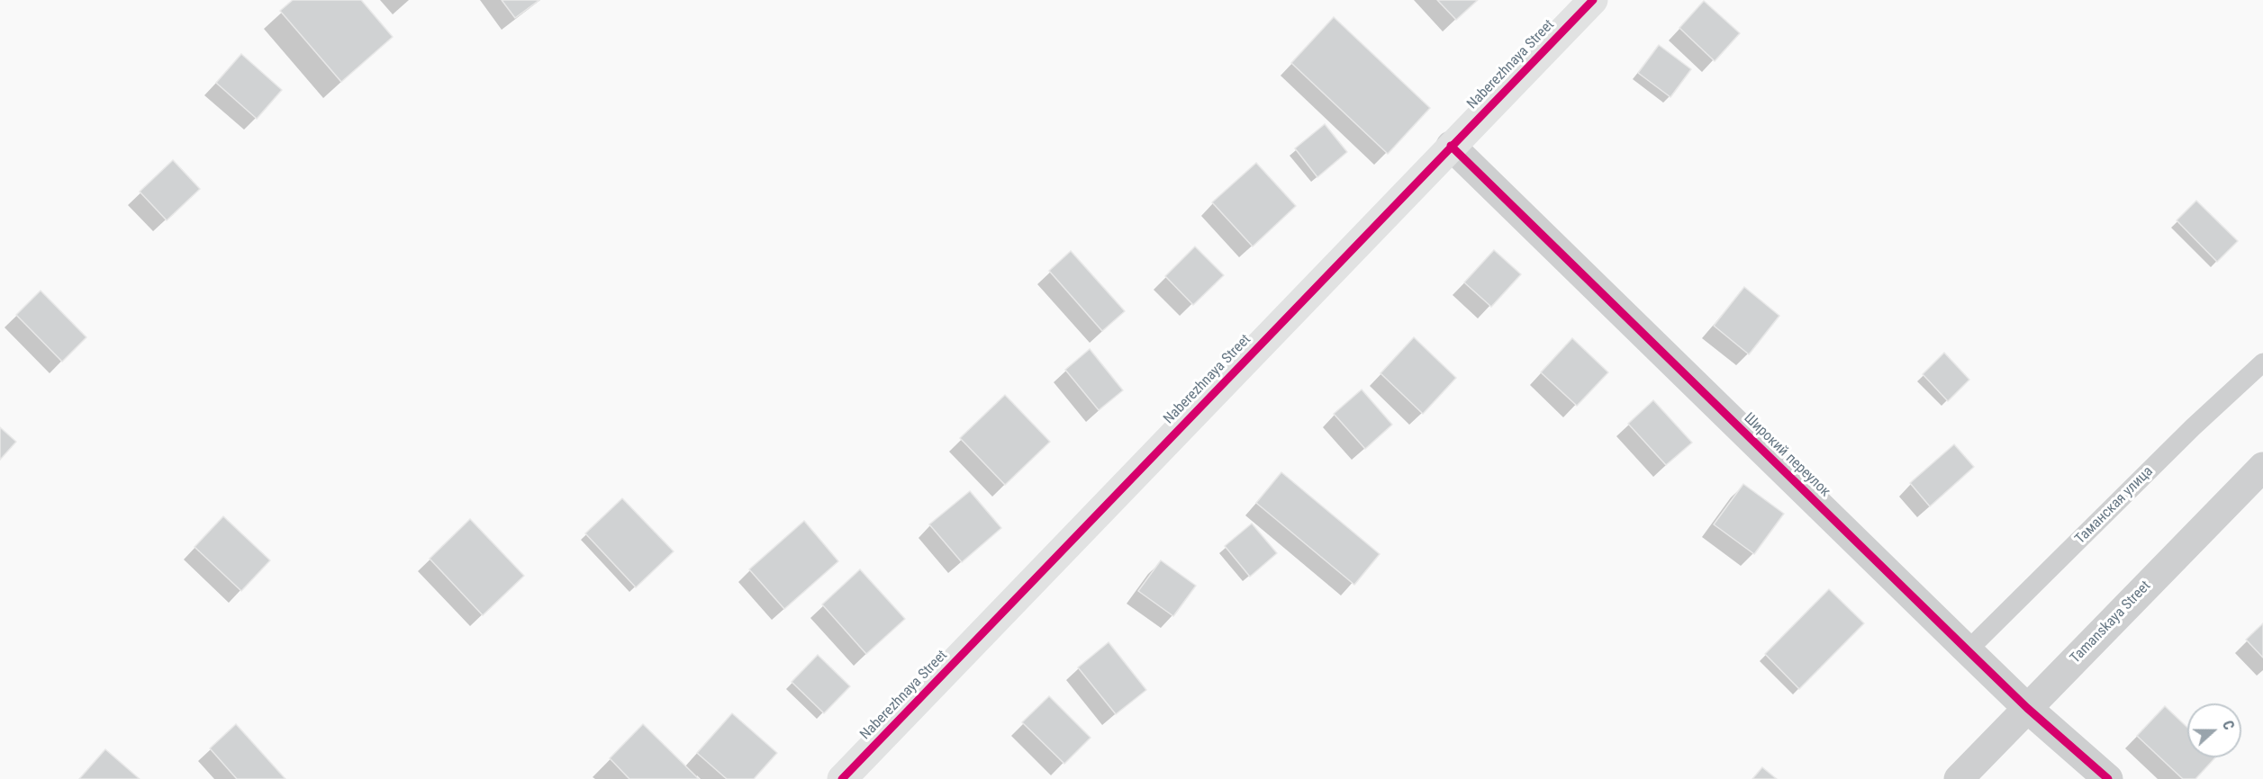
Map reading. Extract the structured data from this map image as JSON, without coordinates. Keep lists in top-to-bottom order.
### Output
{
  "streets": {
    "street": ["Naberezhnaya Street", "Широкий переулок", "Tamanskaya Street"],
    "lane": ["Таманская улица"]
  },
  "crossings": [
    ["Naberezhnaya Street", "Широкий переулок"],
    ["Широкий переулок", "Таманская улица"],
    ["Широкий переулок", "Tamanskaya Street"]
  ],
  "north": "right"
}
